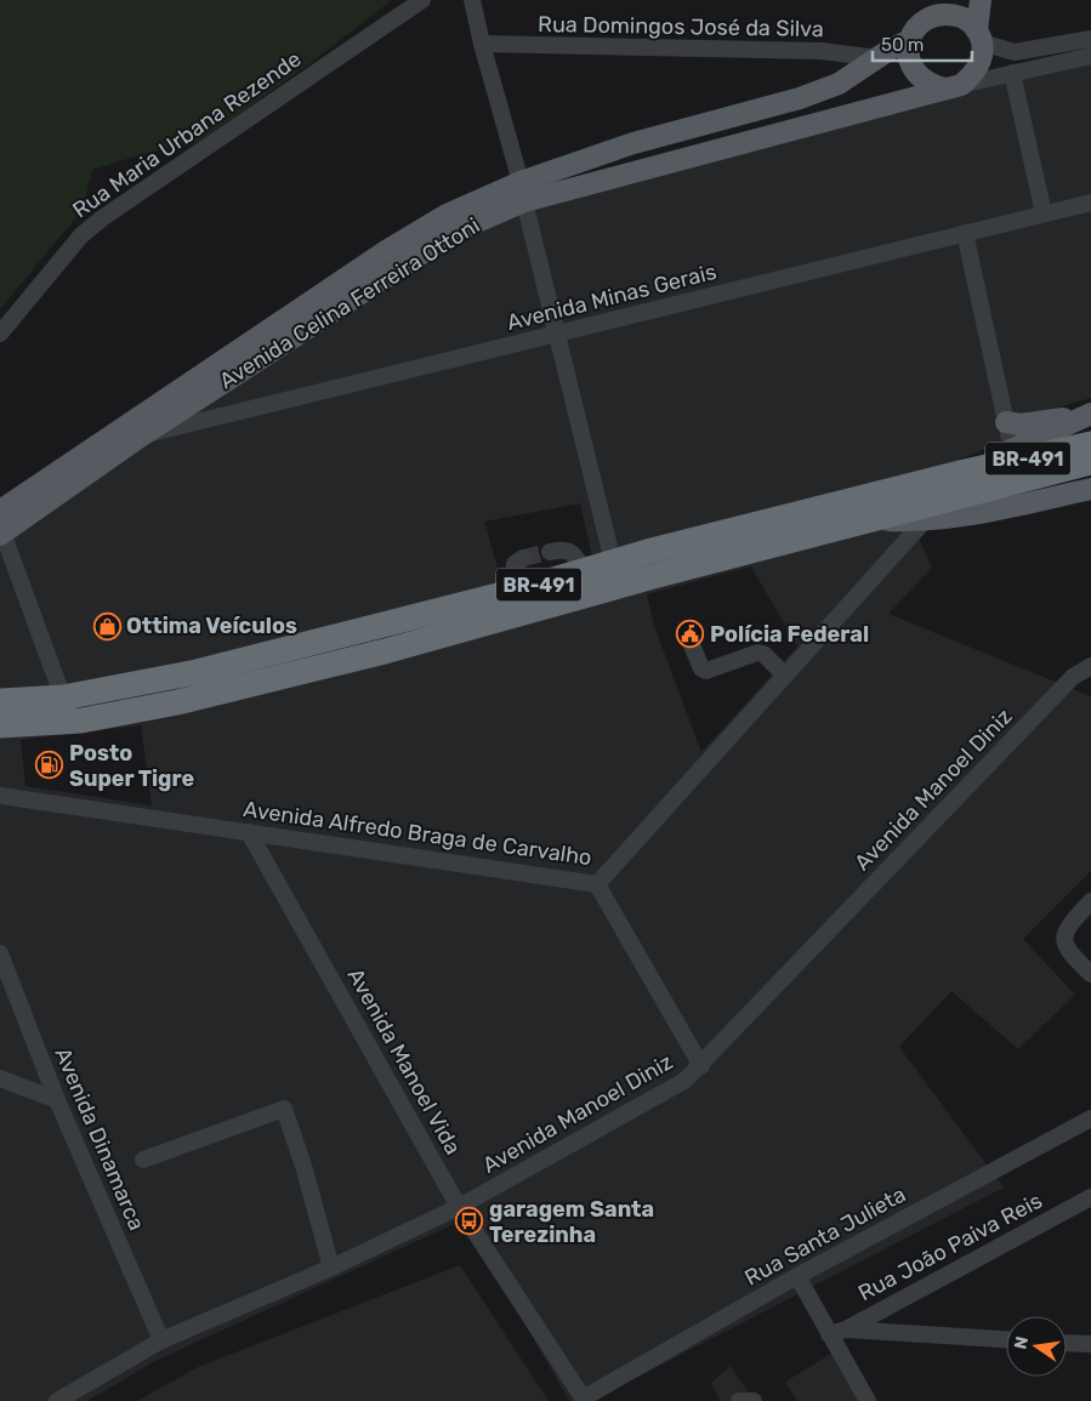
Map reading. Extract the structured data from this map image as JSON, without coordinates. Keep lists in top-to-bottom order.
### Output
{
  "streets": {
    "highway": ["BR-491"],
    "main road": ["Avenida Celina Ferreira Ottoni"],
    "street": [
      "Rua Domingos José da Silva",
      "Rua Maria Urbana Rezende",
      "Avenida Minas Gerais",
      "Avenida Manoel Diniz",
      "Avenida Alfredo Braga de Carvalho",
      "Avenida Manoel Vida",
      "Avenida Dinamarca",
      "Rua Santa Julieta",
      "Rua João Paiva Reis"
    ]
  },
  "crossings": [
    ["Rua Domingos José da Silva", "Avenida Celina Ferreira Ottoni"],
    ["Avenida Minas Gerais", "Avenida Celina Ferreira Ottoni"],
    ["Avenida Manoel Diniz", "Avenida Manoel Vida"],
    ["Avenida Manoel Diniz", "Avenida Dinamarca"],
    ["Avenida Alfredo Braga de Carvalho", "Avenida Manoel Vida"],
    ["Avenida Manoel Vida", "Rua Santa Julieta"]
  ],
  "places": {
    "shop": ["Ottima Veículos"],
    "public building": ["Polícia Federal"],
    "fuel station": ["Posto Super Tigre"],
    "bus stop": ["garagem Santa Terezinha"]
  },
  "scale_bar": "50 m",
  "north": "left"
}
